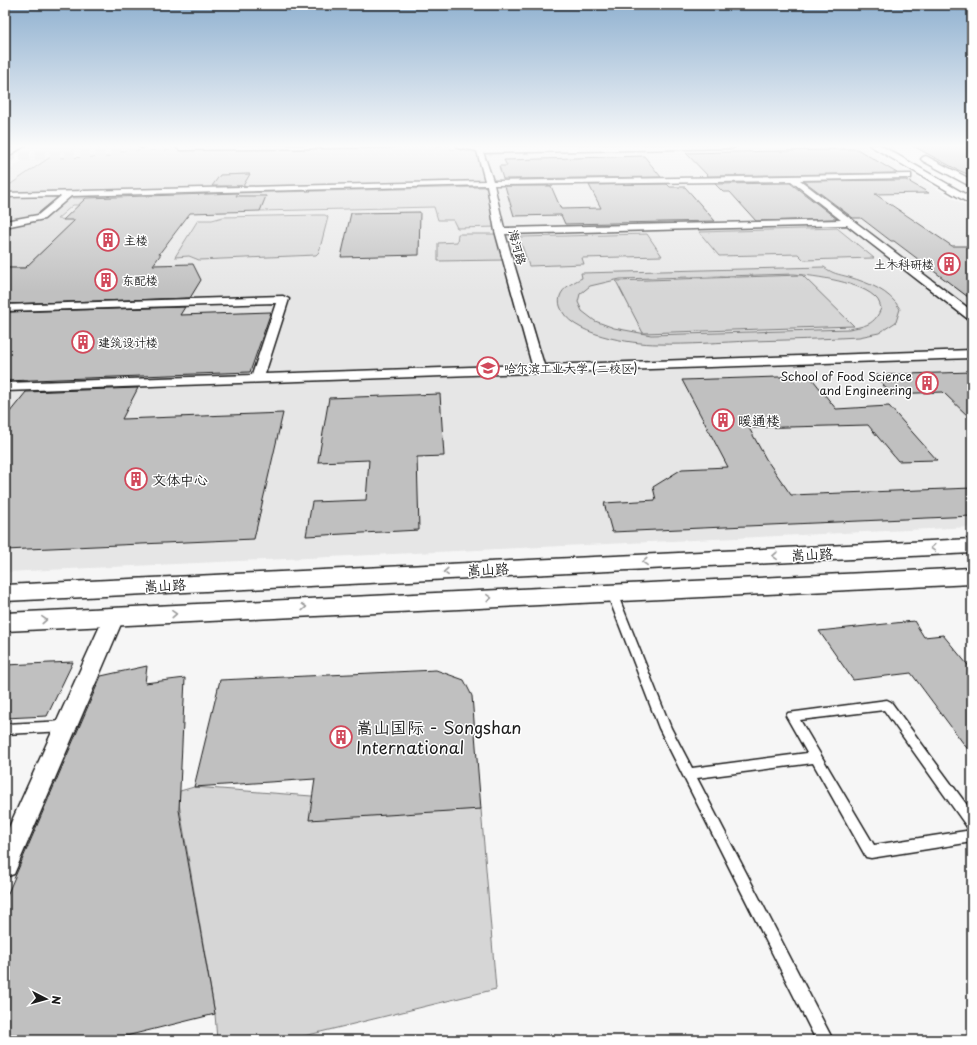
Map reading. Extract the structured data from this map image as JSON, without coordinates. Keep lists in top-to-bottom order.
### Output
{
  "streets": {
    "main road": ["嵩山路"],
    "street": ["海河路"]
  },
  "places": {
    "building": [
      "主楼",
      "土木科研楼",
      "东配楼",
      "建筑设计楼",
      "School of Food Science and Engineering",
      "暖通楼",
      "文体中心",
      "嵩山国际 - Songshan International"
    ],
    "school or university": ["哈尔滨工业大学 (二校区)"]
  },
  "north": "right"
}
